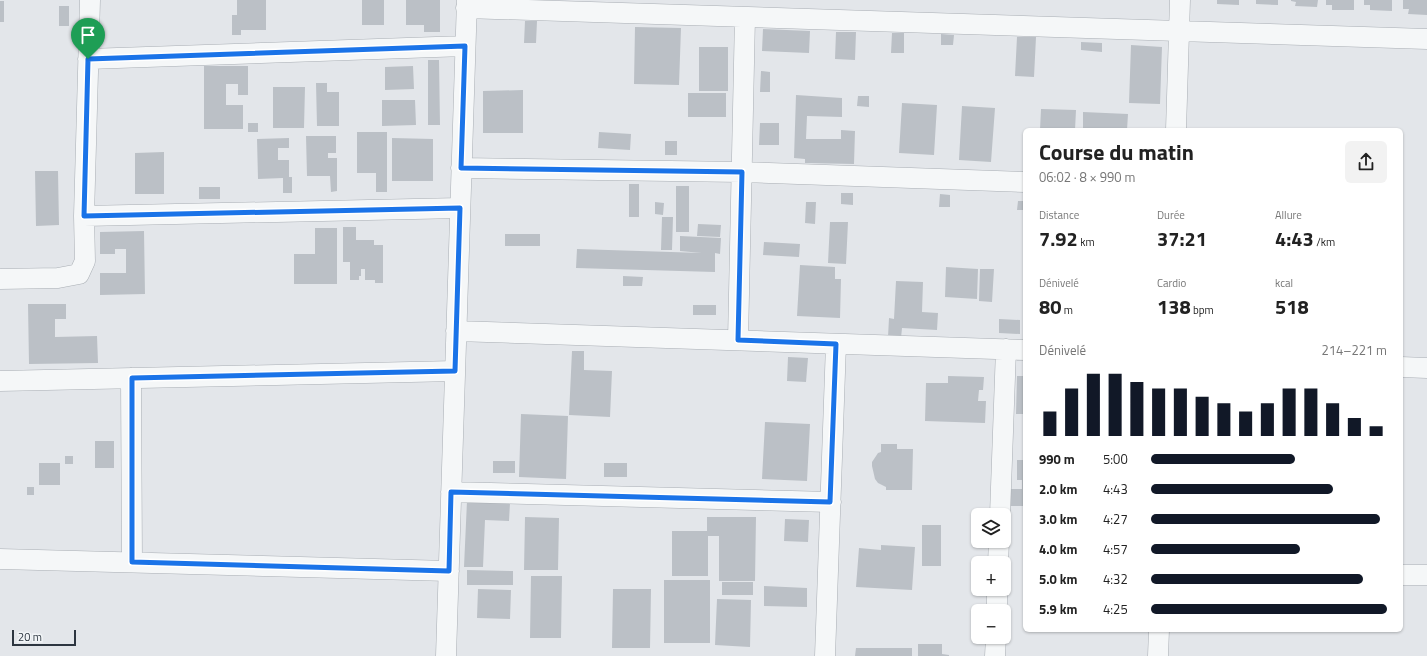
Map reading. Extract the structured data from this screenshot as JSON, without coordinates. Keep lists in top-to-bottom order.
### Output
{
  "scale_bar": "20 m",
  "page": {
    "heading": ["Course du matin", "06:02 · 8 × 990 m"],
    "stats": [
      ["Distance", "7.92 km"],
      ["Durée", "37:21"],
      ["Allure", "4:43 /km"],
      ["Dénivelé", "80 m"],
      ["Cardio", "138 bpm"],
      ["kcal", "518"]
    ],
    "chart": ["Dénivelé", "214–221 m"],
    "list": [
      {
        "name": "990 m",
        "note": "5:00"
      },
      {
        "name": "2.0 km",
        "note": "4:43"
      },
      {
        "name": "3.0 km",
        "note": "4:27"
      },
      {
        "name": "4.0 km",
        "note": "4:57"
      },
      {
        "name": "5.0 km",
        "note": "4:32"
      },
      {
        "name": "5.9 km",
        "note": "4:25"
      }
    ],
    "map_buttons": ["+", "−"],
    "scale": "20 m"
  }
}
